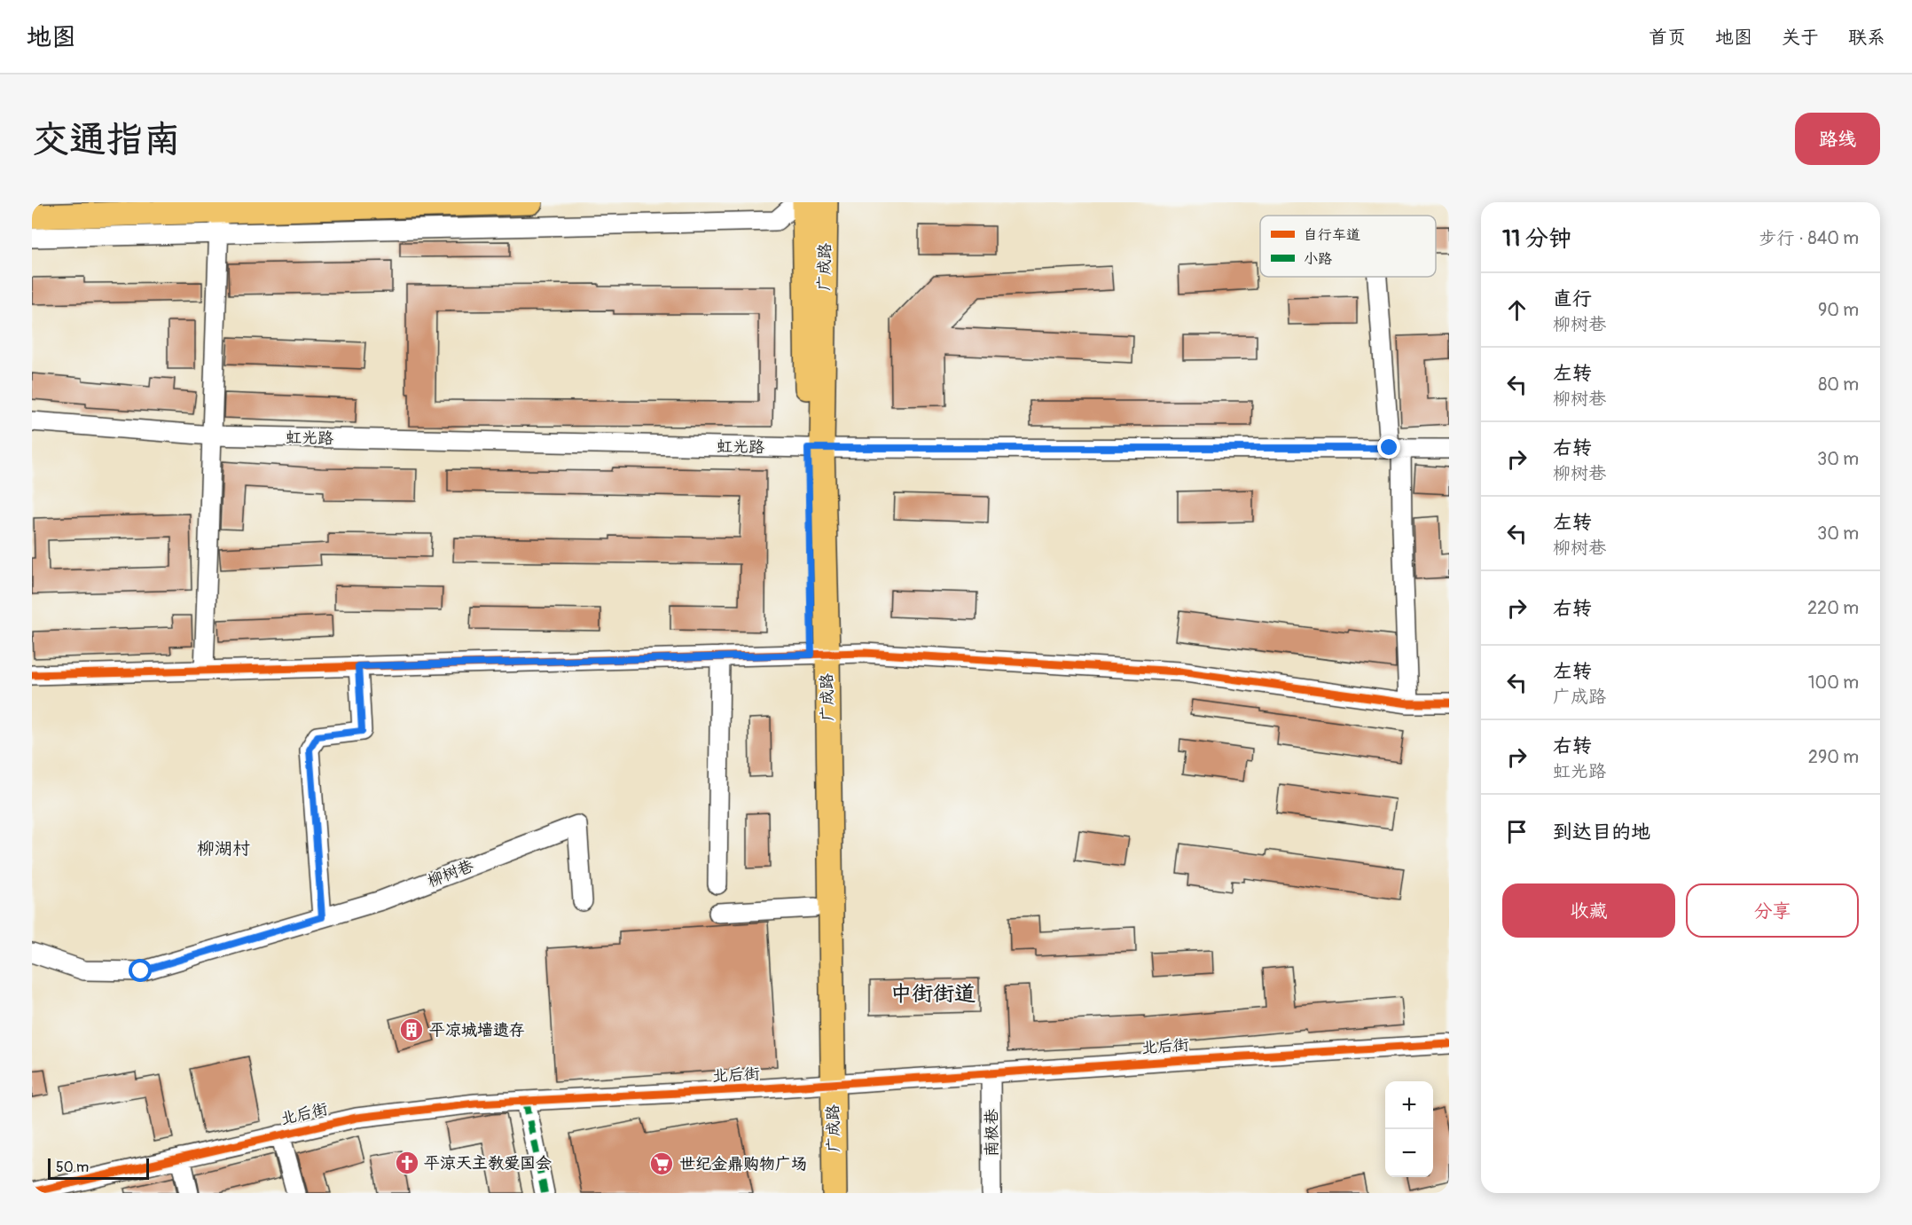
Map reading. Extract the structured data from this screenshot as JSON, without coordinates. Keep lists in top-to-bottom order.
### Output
{
  "streets": {
    "main road": ["广成路"],
    "street": [
      "虹光路",
      "柳树巷",
      "北后街",
      "南极巷"
    ]
  },
  "crossings": [
    ["广成路", "虹光路"],
    ["广成路", "北后街"],
    ["北后街", "南极巷"]
  ],
  "districts": ["柳湖村", "中街街道"],
  "places": {
    "building": ["平凉城墙遗存"],
    "church": ["平涼天主教爱国会"],
    "supermarket": ["世纪金鼎购物广场"]
  },
  "legend": ["自行车道", "小路"],
  "scale_bar": "50 m",
  "page": {
    "header": "地图",
    "nav": [
      "首页",
      "地图",
      "关于",
      "联系"
    ],
    "buttons": [
      "路线",
      ["收藏", "分享"]
    ],
    "title": "交通指南",
    "heading": ["11 分钟", "步行 · 840 m"],
    "list": [
      ["直行", "柳树巷", "90 m"],
      ["左转", "柳树巷", "80 m"],
      ["右转", "柳树巷", "30 m"],
      ["左转", "柳树巷", "30 m"],
      ["右转", "220 m"],
      ["左转", "广成路", "100 m"],
      ["右转", "虹光路", "290 m"],
      "到达目的地"
    ],
    "map_buttons": ["+", "−"],
    "scale": "50 m"
  }
}
